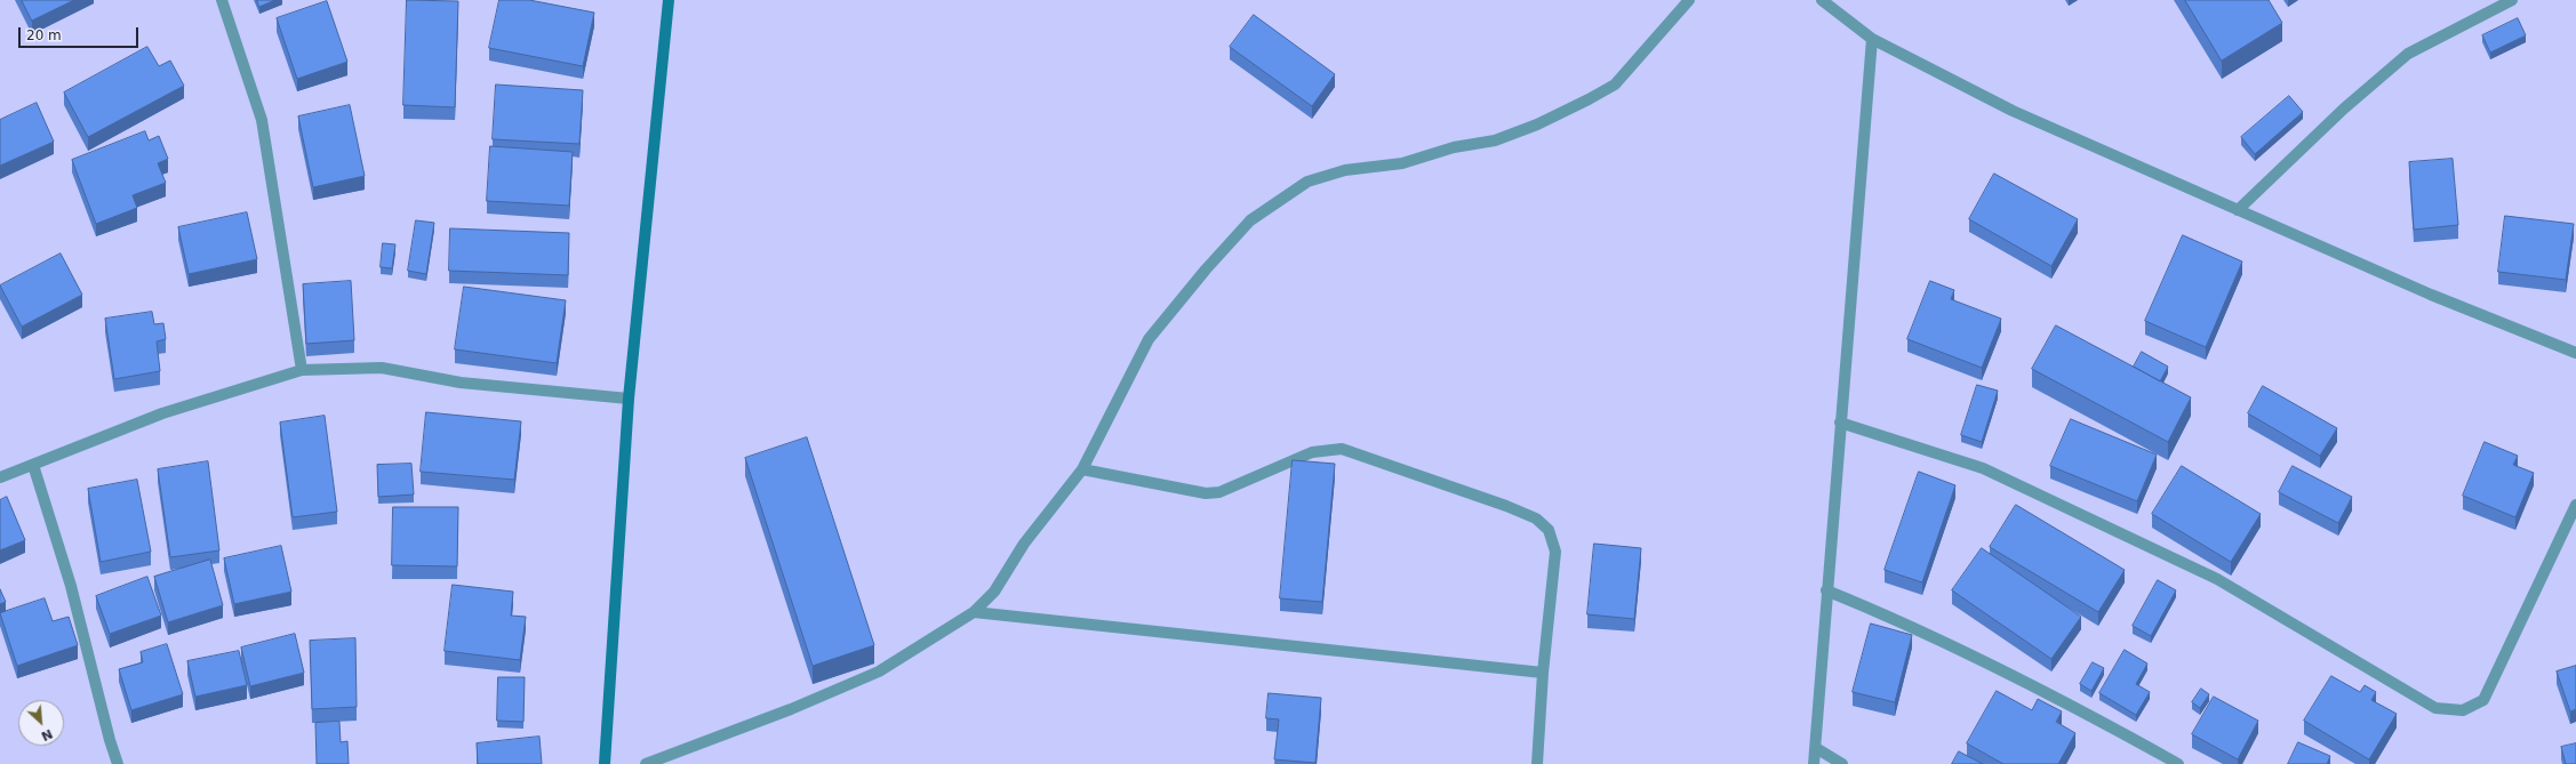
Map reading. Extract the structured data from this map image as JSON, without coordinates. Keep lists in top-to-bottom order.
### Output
{
  "scale_bar": "20 m",
  "north": "bottom right"
}
